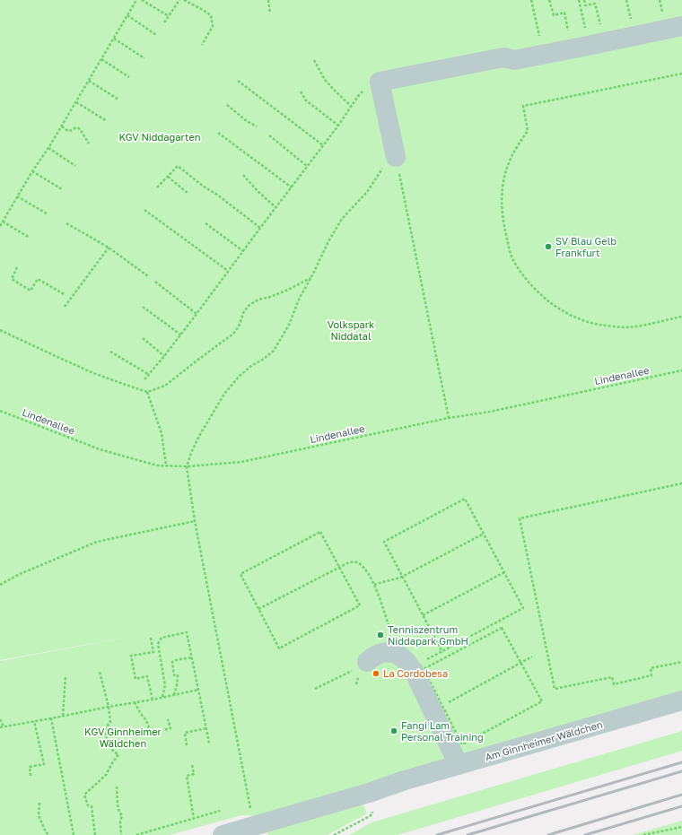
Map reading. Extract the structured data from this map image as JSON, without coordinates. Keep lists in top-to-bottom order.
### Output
{
  "streets": {
    "street": ["Am Ginnheimer Wäldchen"],
    "path": ["Lindenallee"]
  },
  "parks": ["KGV Niddagarten", "Volkspark Niddatal", "KGV Ginnheimer Wäldchen"],
  "places": [
    "SV Blau Gelb Frankfurt",
    "Tenniszentrum Niddapark GmbH",
    "La Cordobesa",
    "Fangi Lam Personal Training"
  ]
}
